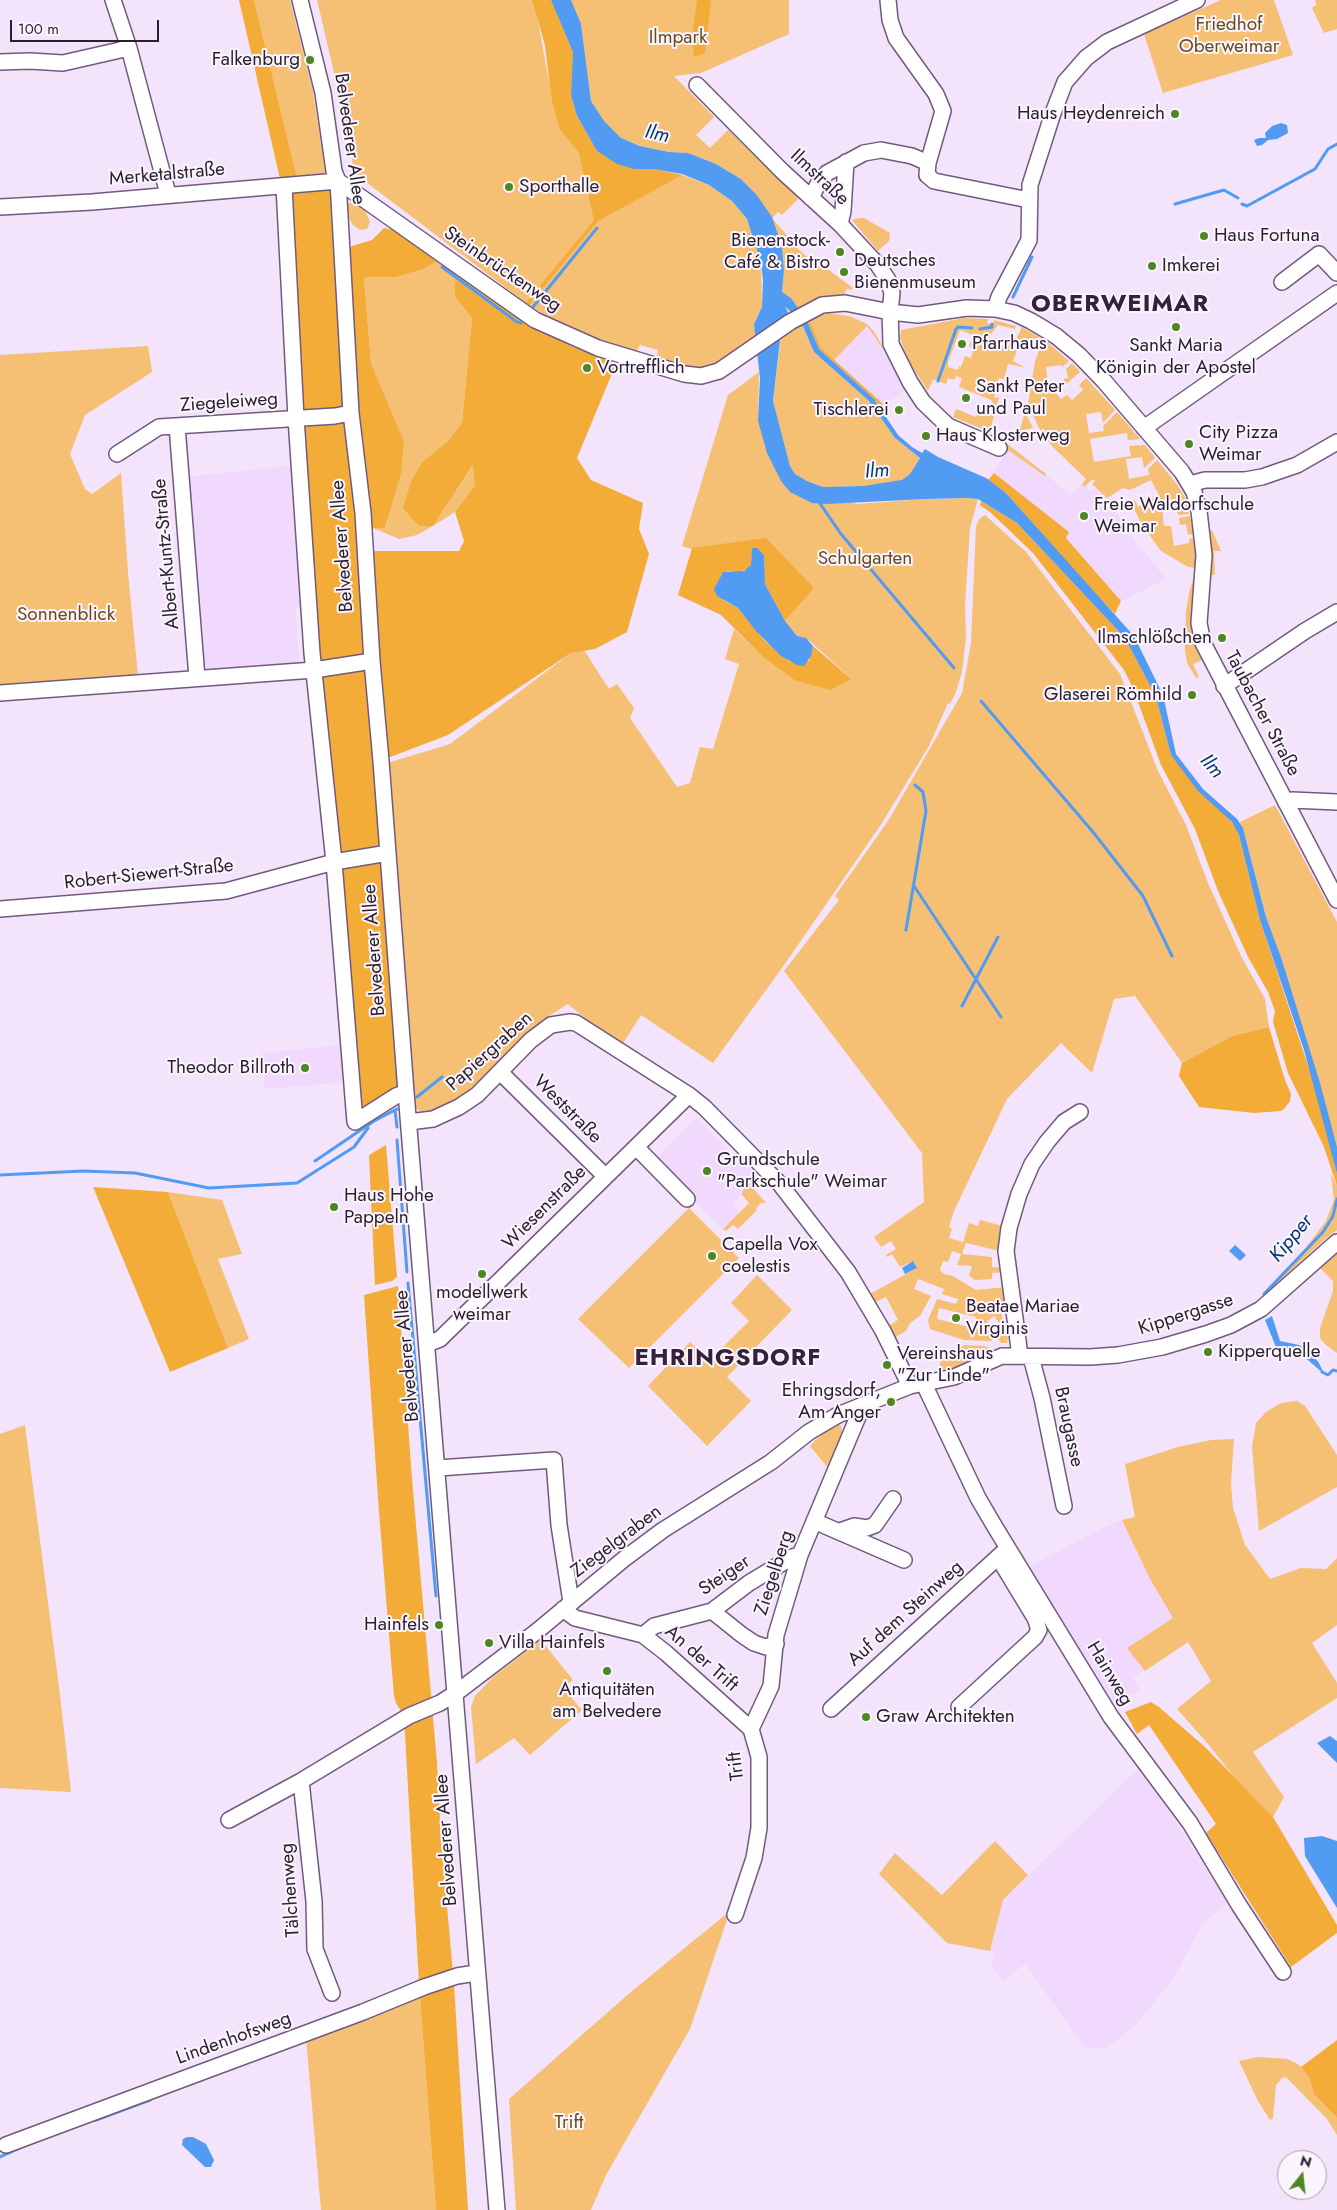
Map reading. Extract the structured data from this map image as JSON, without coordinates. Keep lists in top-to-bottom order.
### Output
{
  "streets": {
    "street": [
      "Belvederer Allee",
      "Merketalstraße",
      "Ilmstraße",
      "Steinbrückenweg",
      "Ziegeleiweg",
      "Albert-Kuntz-Straße",
      "Taubacher Straße",
      "Robert-Siewert-Straße",
      "Papiergraben",
      "Weststraße",
      "Wiesenstraße",
      "Kippergasse",
      "Braugasse",
      "Ziegelgraben",
      "Ziegelberg",
      "Steiger",
      "Auf dem Steinweg",
      "An der Trift",
      "Hainweg",
      "Trift",
      "Tälchenweg",
      "Lindenhofsweg"
    ]
  },
  "crossings": [
    ["Belvederer Allee", "Merketalstraße"],
    ["Belvederer Allee", "Steinbrückenweg"],
    ["Belvederer Allee", "Ziegeleiweg"],
    ["Belvederer Allee", "Robert-Siewert-Straße"],
    ["Belvederer Allee", "Papiergraben"],
    ["Belvederer Allee", "Wiesenstraße"],
    ["Belvederer Allee", "Ziegelgraben"],
    ["Belvederer Allee", "Lindenhofsweg"],
    ["Merketalstraße", "Steinbrückenweg"],
    ["Ilmstraße", "Steinbrückenweg"],
    ["Ilmstraße", "Taubacher Straße"],
    ["Steinbrückenweg", "Taubacher Straße"],
    ["Ziegeleiweg", "Albert-Kuntz-Straße"],
    ["Papiergraben", "Weststraße"],
    ["Papiergraben", "Hainweg"],
    ["Weststraße", "Wiesenstraße"],
    ["Wiesenstraße", "Hainweg"],
    ["Kippergasse", "Braugasse"],
    ["Kippergasse", "Ziegelgraben"],
    ["Kippergasse", "Hainweg"],
    ["Ziegelgraben", "Ziegelberg"],
    ["Ziegelgraben", "An der Trift"],
    ["Ziegelgraben", "Hainweg"],
    ["Ziegelberg", "Steiger"],
    ["Ziegelberg", "An der Trift"],
    ["Ziegelberg", "Trift"],
    ["Steiger", "An der Trift"],
    ["Auf dem Steinweg", "Hainweg"],
    ["An der Trift", "Trift"]
  ],
  "districts": ["OBERWEIMAR", "EHRINGSDORF"],
  "water": ["Ilm", "Kipper"],
  "parks": [
    "Friedhof Oberweimar",
    "Ilmpark",
    "Schulgarten",
    "Sonnenblick",
    "Trift"
  ],
  "places": [
    "Falkenburg",
    "Haus Heydenreich",
    "Sporthalle",
    "Haus Fortuna",
    "Bienenstock- Café & Bistro",
    "Imkerei",
    "Deutsches Bienenmuseum",
    "Sankt Maria Königin der Apostel",
    "Pfarrhaus",
    "Vortrefflich",
    "Sankt Peter und Paul",
    "Tischlerei",
    "Haus Klosterweg",
    "City Pizza Weimar",
    "Freie Waldorfschule Weimar",
    "Ilmschlößchen",
    "Glaserei Römhild",
    "Theodor Billroth",
    "Grundschule \"Parkschule\" Weimar",
    "Haus Hohe Pappeln",
    "Capella Vox coelestis",
    "modellwerk weimar",
    "Beatae Mariae Virginis",
    "Kipperquelle",
    "Vereinshaus \"Zur Linde\"",
    "Ehringsdorf, Am Anger",
    "Hainfels",
    "Villa Hainfels",
    "Antiquitäten am Belvedere",
    "Graw Architekten"
  ],
  "scale_bar": "100 m",
  "north": "top"
}
